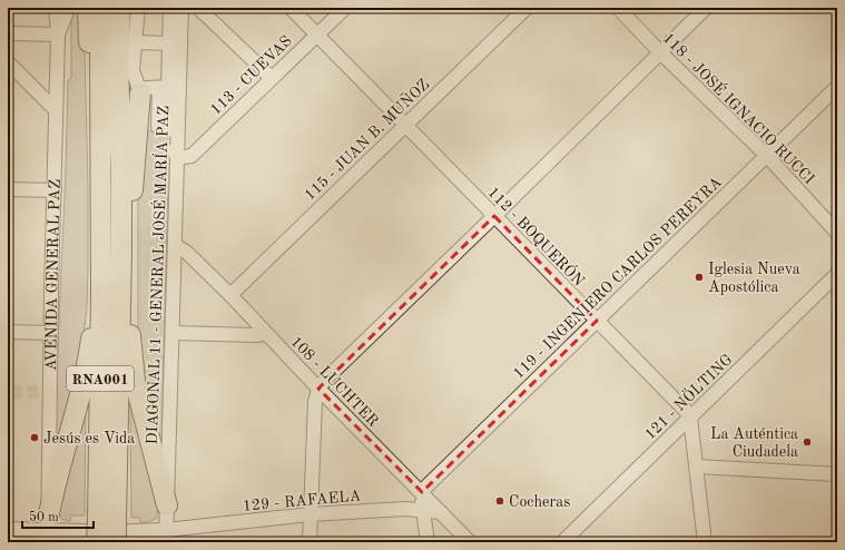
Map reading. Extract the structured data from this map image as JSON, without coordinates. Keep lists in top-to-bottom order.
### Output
{
  "streets": {
    "highway": ["RNA001"],
    "street": [
      "113 - CUEVAS",
      "118 - JOSÉ IGNACIO RUCCI",
      "115 - JUAN B. MUÑOZ",
      "112 - BOQUERÓN",
      "AVENIDA GENERAL PAZ",
      "DIAGONAL 11 - GENERAL JOSÉ MARÍA PAZ",
      "119 - INGENIERO CARLOS PEREYRA",
      "108 - LUCHTER",
      "121 - NÖLTING",
      "129 - RAFAELA"
    ]
  },
  "crossings": [
    ["113 - CUEVAS", "112 - BOQUERÓN"],
    ["113 - CUEVAS", "DIAGONAL 11 - GENERAL JOSÉ MARÍA PAZ"],
    ["118 - JOSÉ IGNACIO RUCCI", "119 - INGENIERO CARLOS PEREYRA"],
    ["115 - JUAN B. MUÑOZ", "112 - BOQUERÓN"],
    ["115 - JUAN B. MUÑOZ", "108 - LUCHTER"],
    ["112 - BOQUERÓN", "119 - INGENIERO CARLOS PEREYRA"],
    ["112 - BOQUERÓN", "121 - NÖLTING"],
    ["AVENIDA GENERAL PAZ", "129 - RAFAELA"],
    ["DIAGONAL 11 - GENERAL JOSÉ MARÍA PAZ", "108 - LUCHTER"],
    ["DIAGONAL 11 - GENERAL JOSÉ MARÍA PAZ", "129 - RAFAELA"],
    ["119 - INGENIERO CARLOS PEREYRA", "108 - LUCHTER"],
    ["RNA001", "129 - RAFAELA"],
    ["108 - LUCHTER", "129 - RAFAELA"]
  ],
  "places": [
    "Iglesia Nueva Apostólica",
    "Jesús es Vida",
    "La Auténtica Ciudadela",
    "Cocheras"
  ],
  "scale_bar": "50 m"
}
